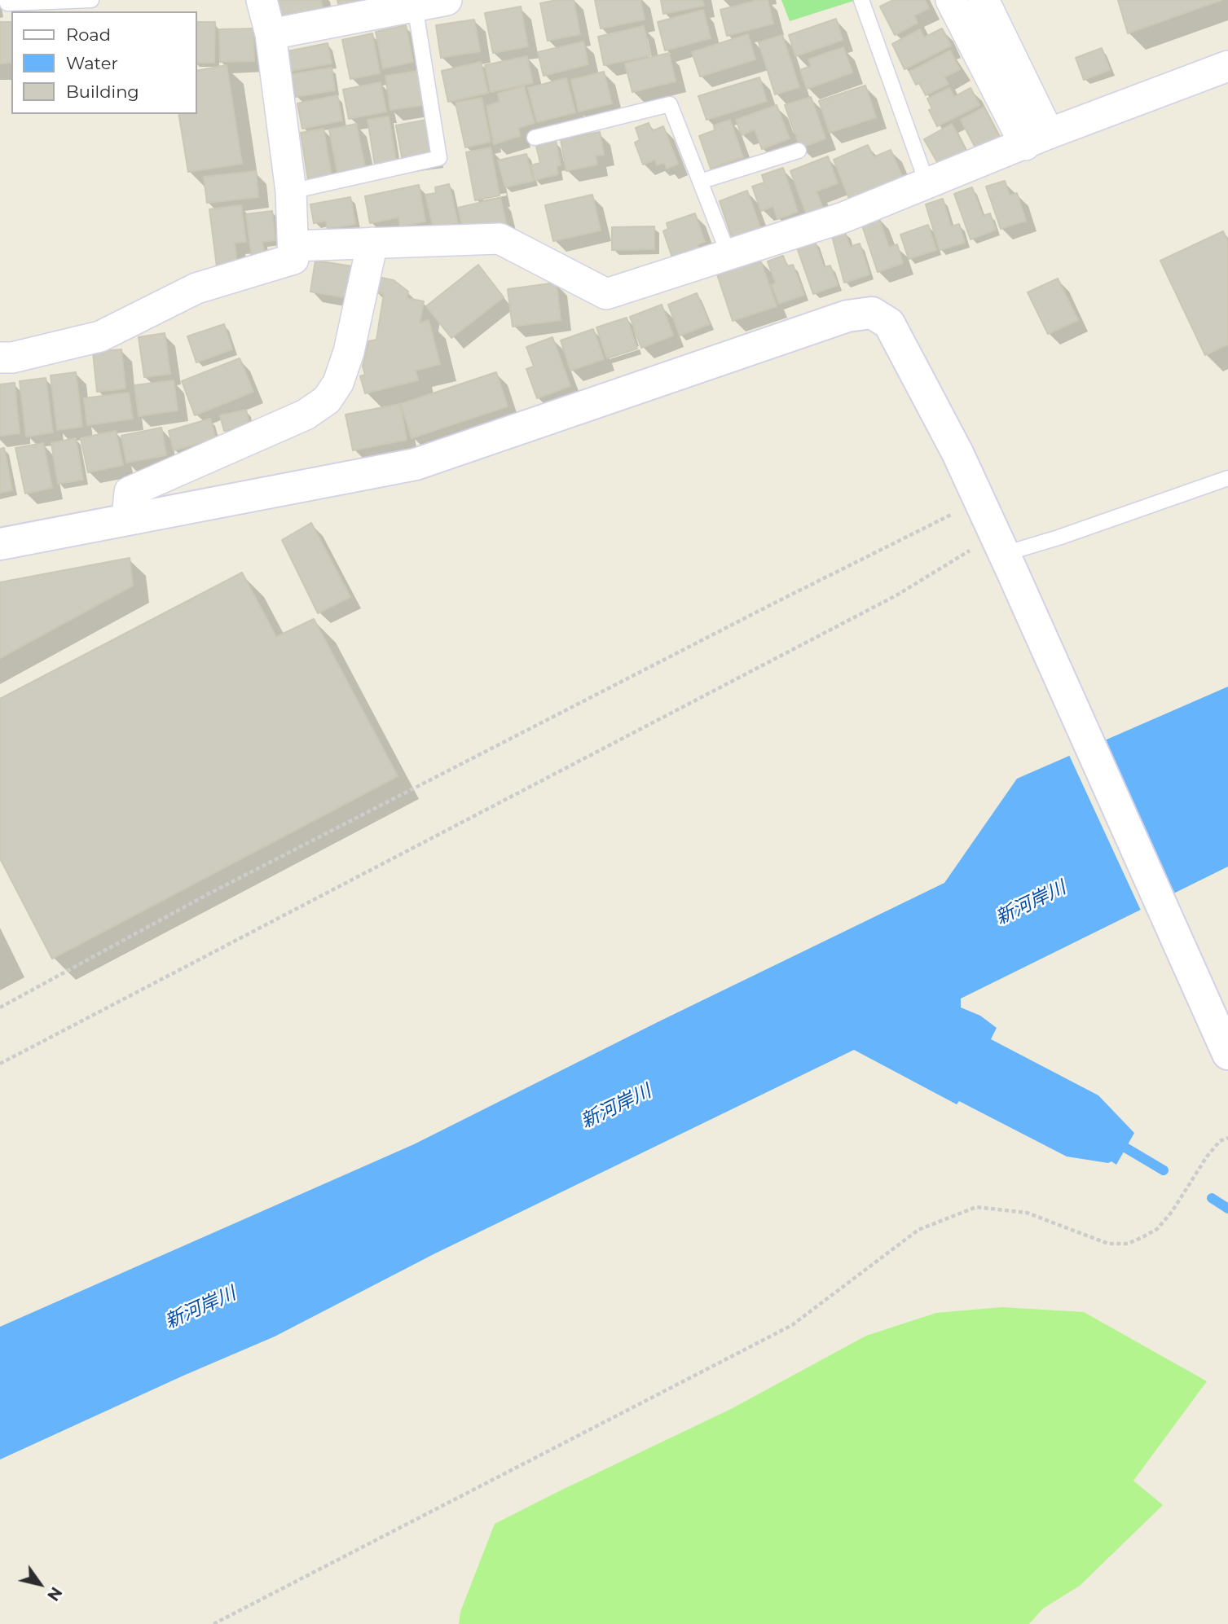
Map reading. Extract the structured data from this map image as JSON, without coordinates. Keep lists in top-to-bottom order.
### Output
{
  "water": ["新河岸川"],
  "legend": ["Road", "Water", "Building"],
  "north": "bottom right"
}
